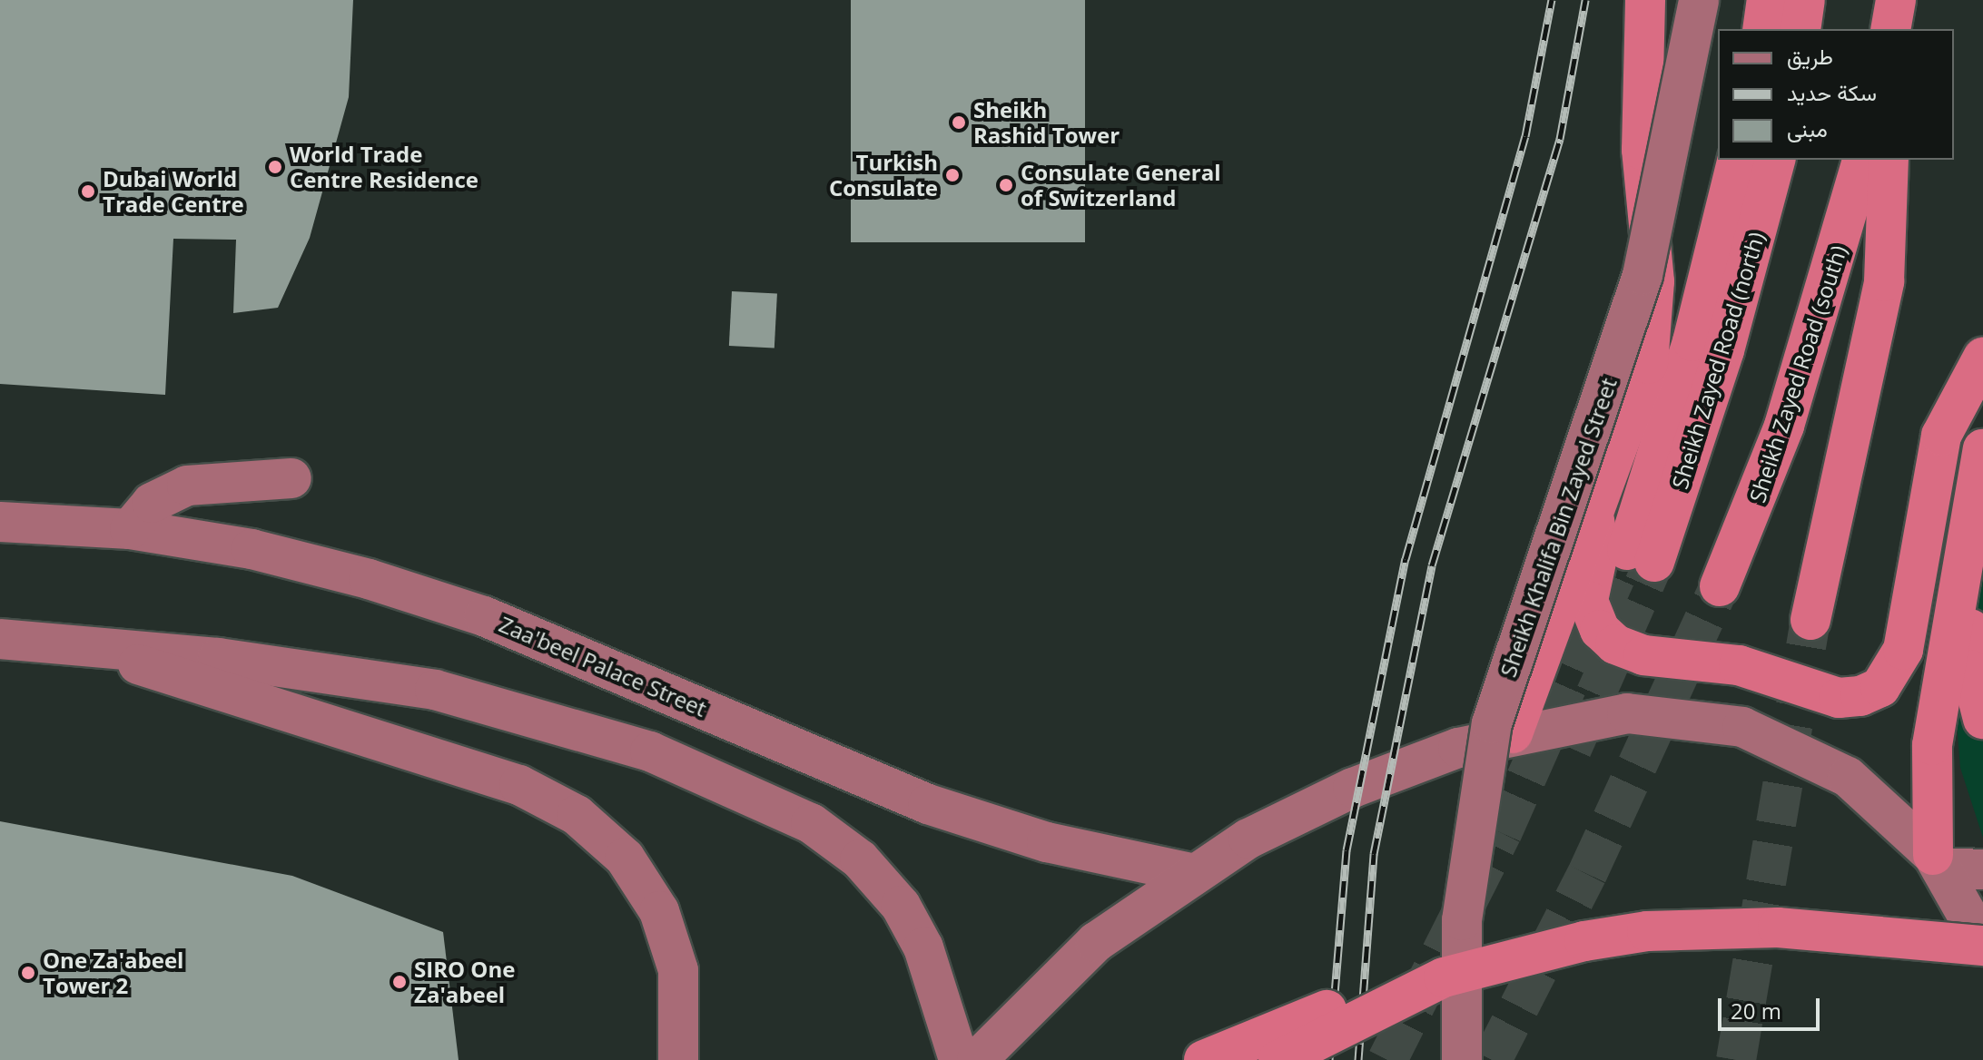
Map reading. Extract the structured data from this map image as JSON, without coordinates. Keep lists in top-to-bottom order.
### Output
{
  "streets": {
    "highway": ["Sheikh Zayed Road (north)", "Sheikh Zayed Road (south)"],
    "main road": ["Sheikh Khalifa Bin Zayed Street", "Zaa'beel Palace Street"]
  },
  "places": [
    "Sheikh Rashid Tower",
    "World Trade Centre Residence",
    "Turkish Consulate",
    "Consulate General of Switzerland",
    "Dubai World Trade Centre",
    "One Za'abeel Tower 2",
    "SIRO One Za'abeel"
  ],
  "legend": ["طريق", "سكة حديد", "مبنى"],
  "scale_bar": "20 m"
}
